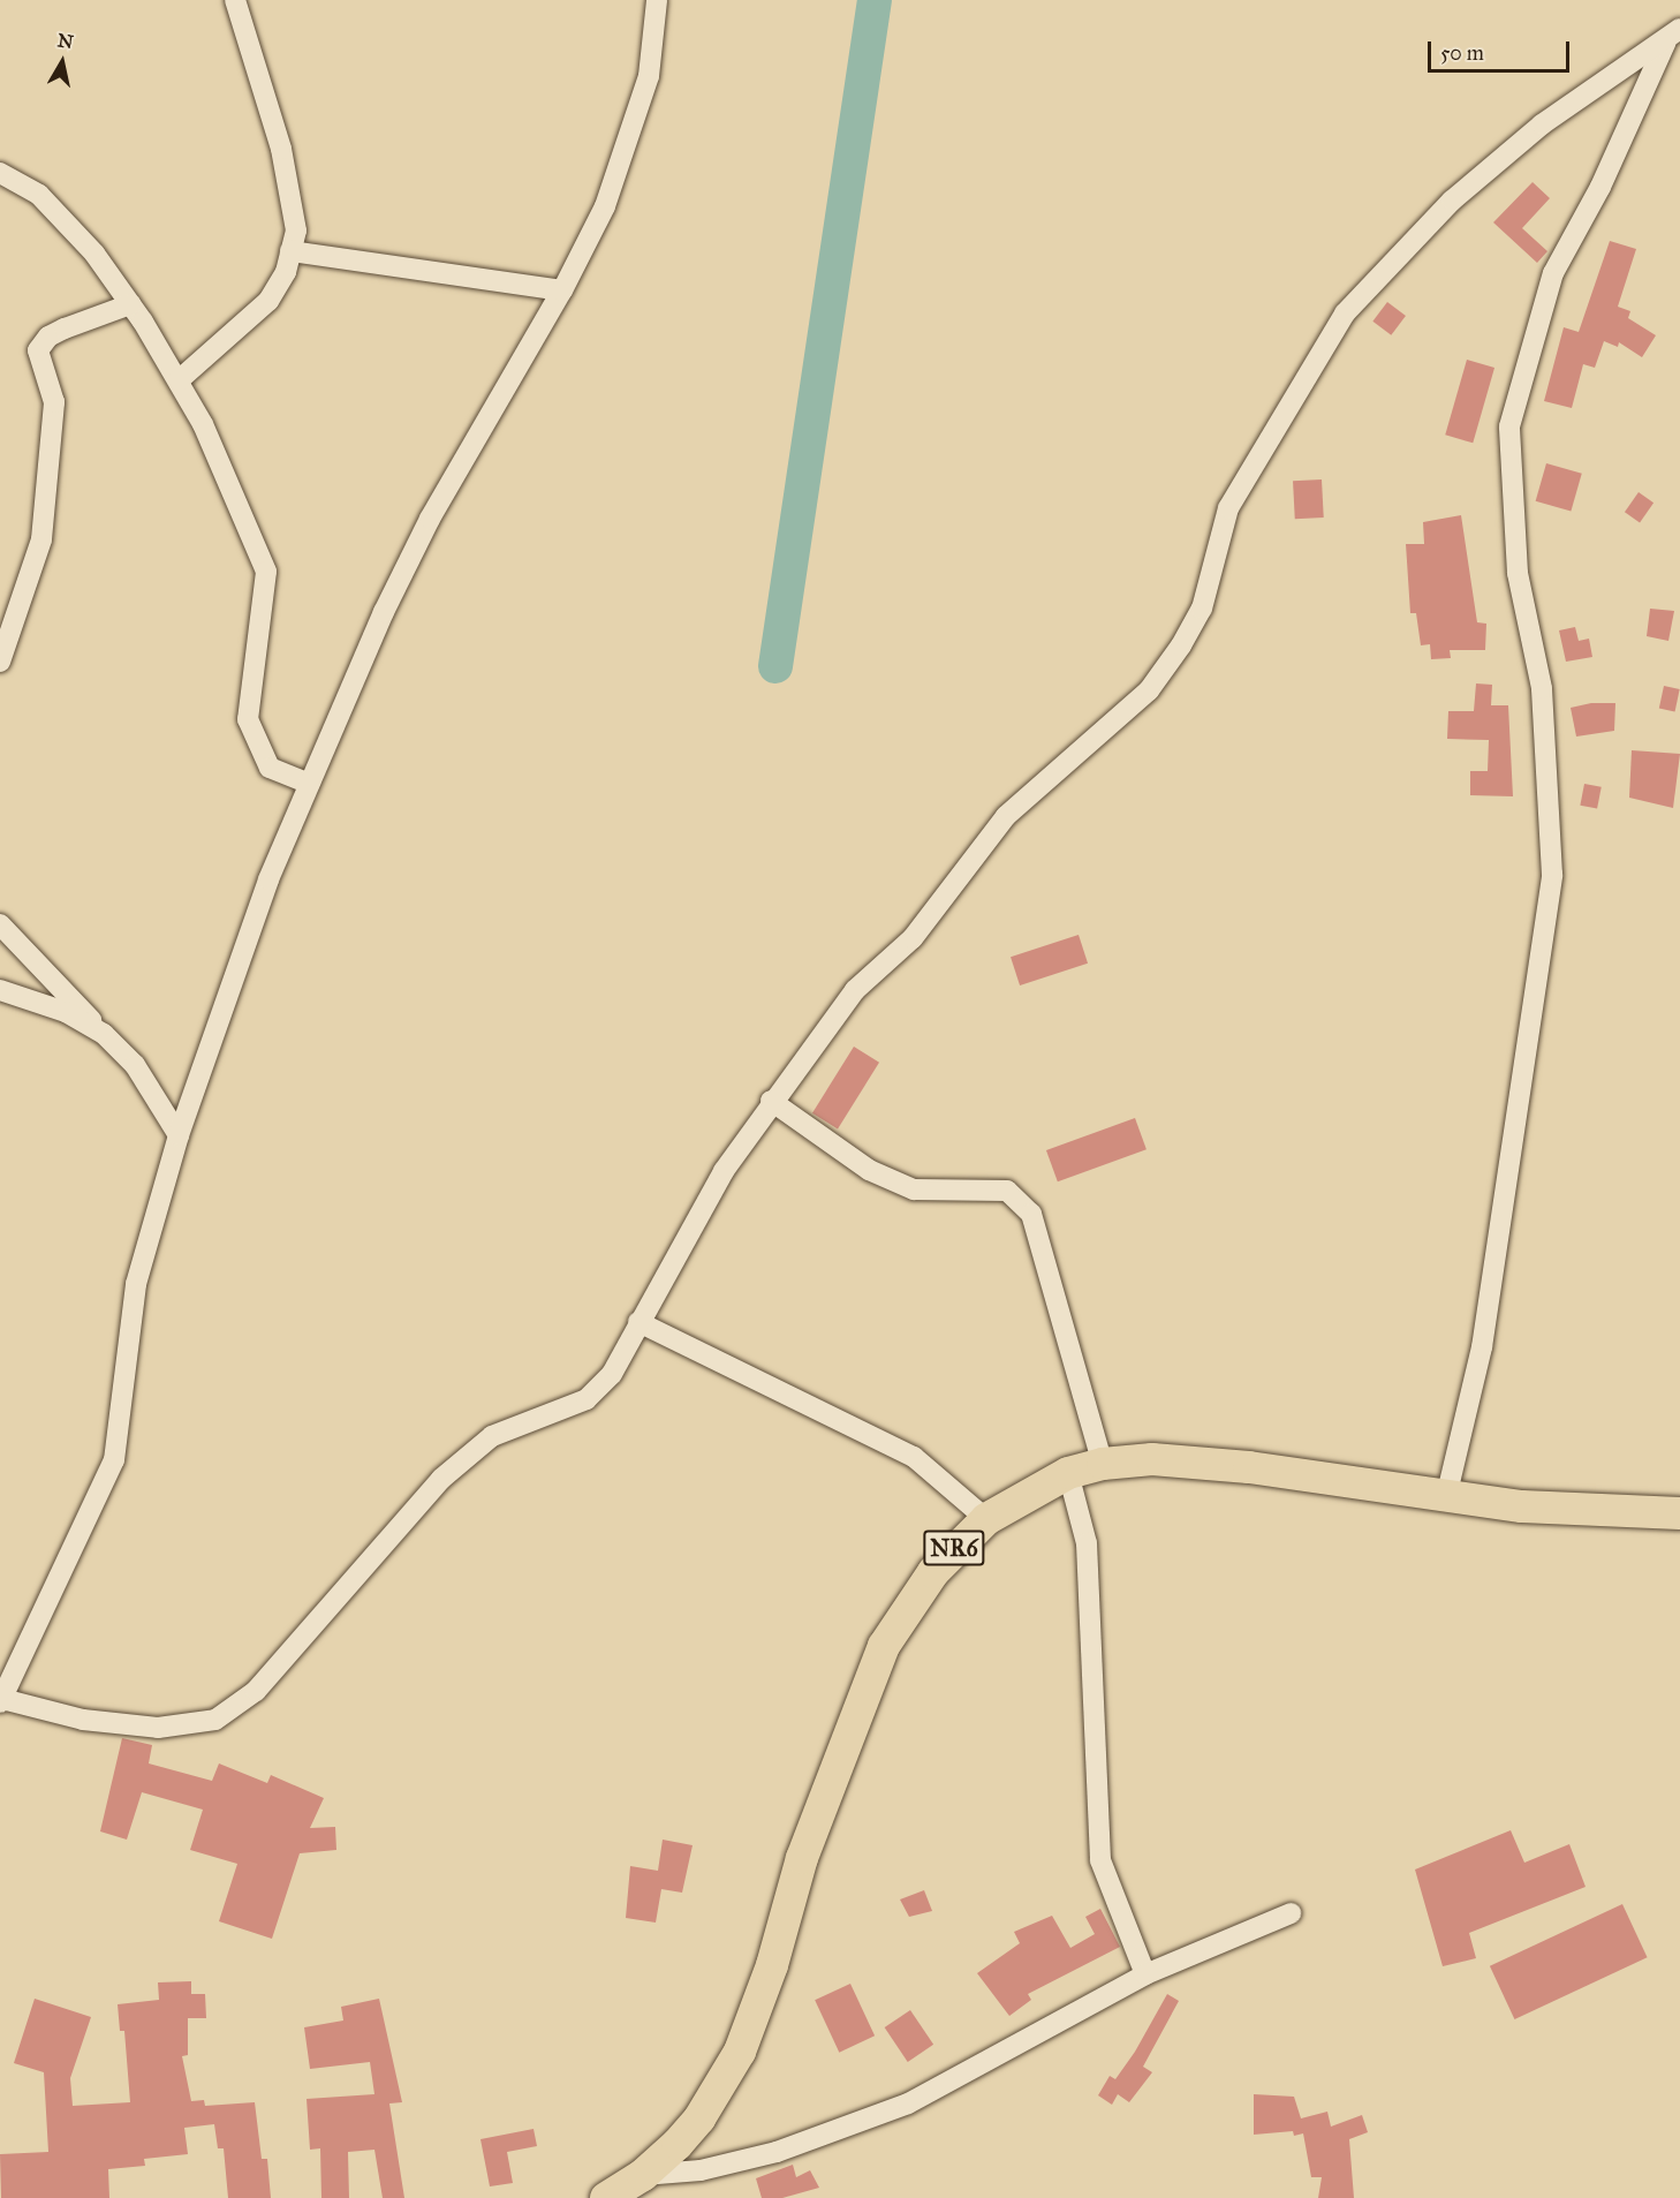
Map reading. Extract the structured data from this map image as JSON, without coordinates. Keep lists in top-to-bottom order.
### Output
{
  "streets": {
    "main road": ["NR6"]
  },
  "scale_bar": "50 m",
  "north": "top"
}
